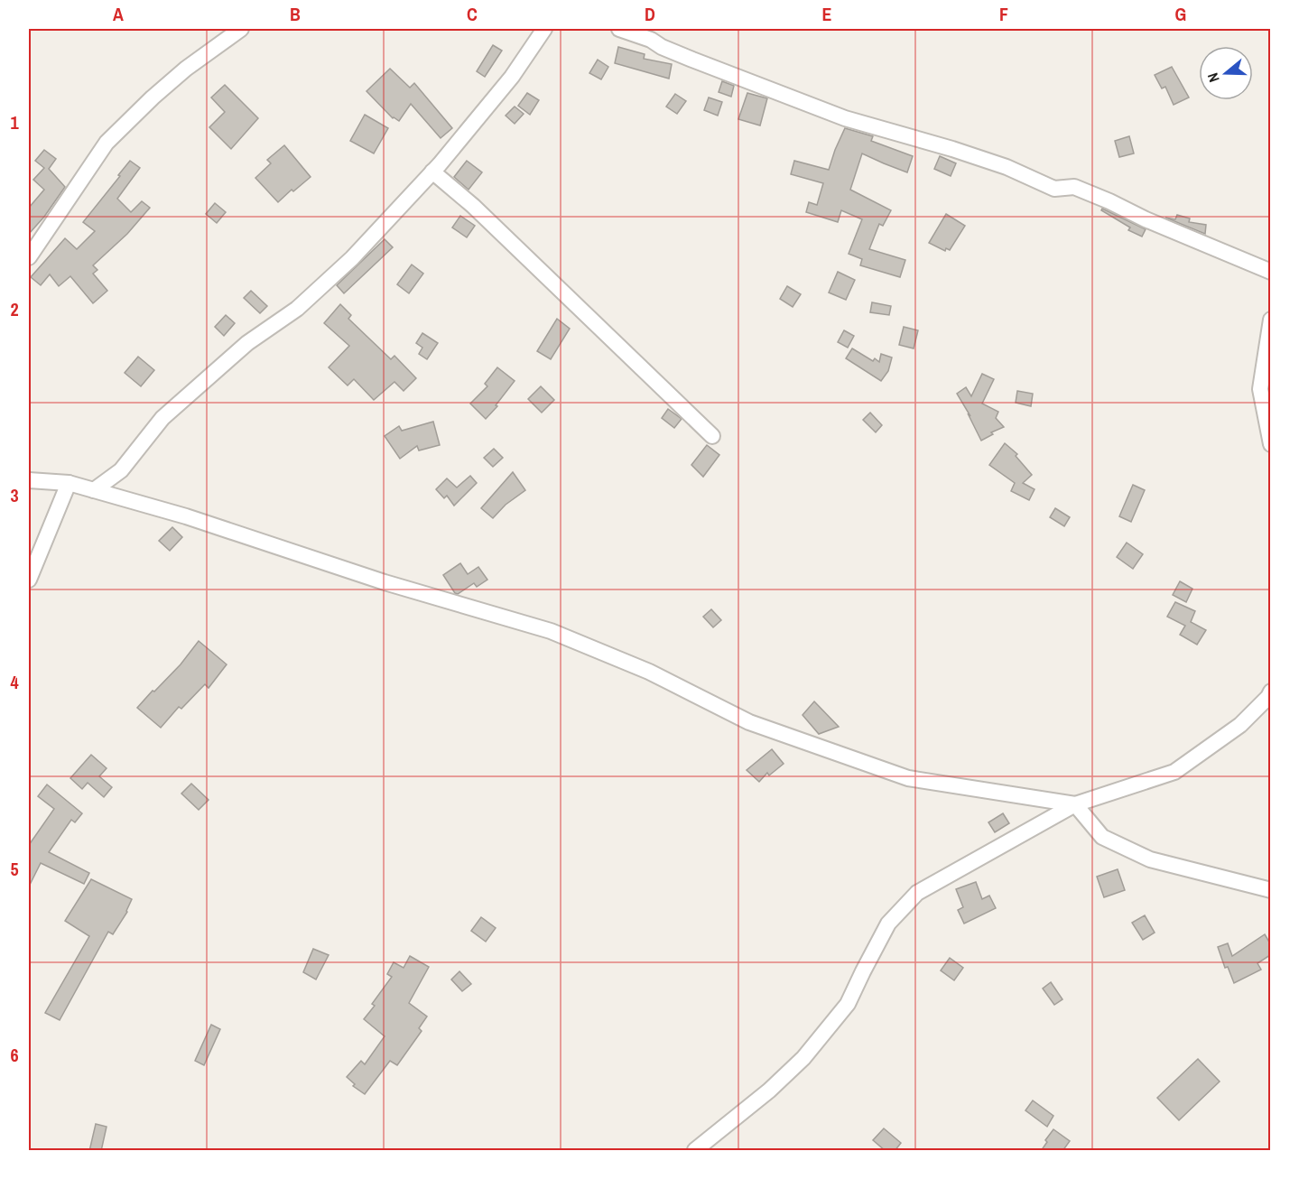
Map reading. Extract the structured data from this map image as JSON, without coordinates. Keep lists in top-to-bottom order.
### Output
{
  "north": "left",
  "grid": {
    "columns": [
      "A",
      "B",
      "C",
      "D",
      "E",
      "F",
      "G"
    ],
    "rows": [
      "1",
      "2",
      "3",
      "4",
      "5",
      "6"
    ]
  }
}
